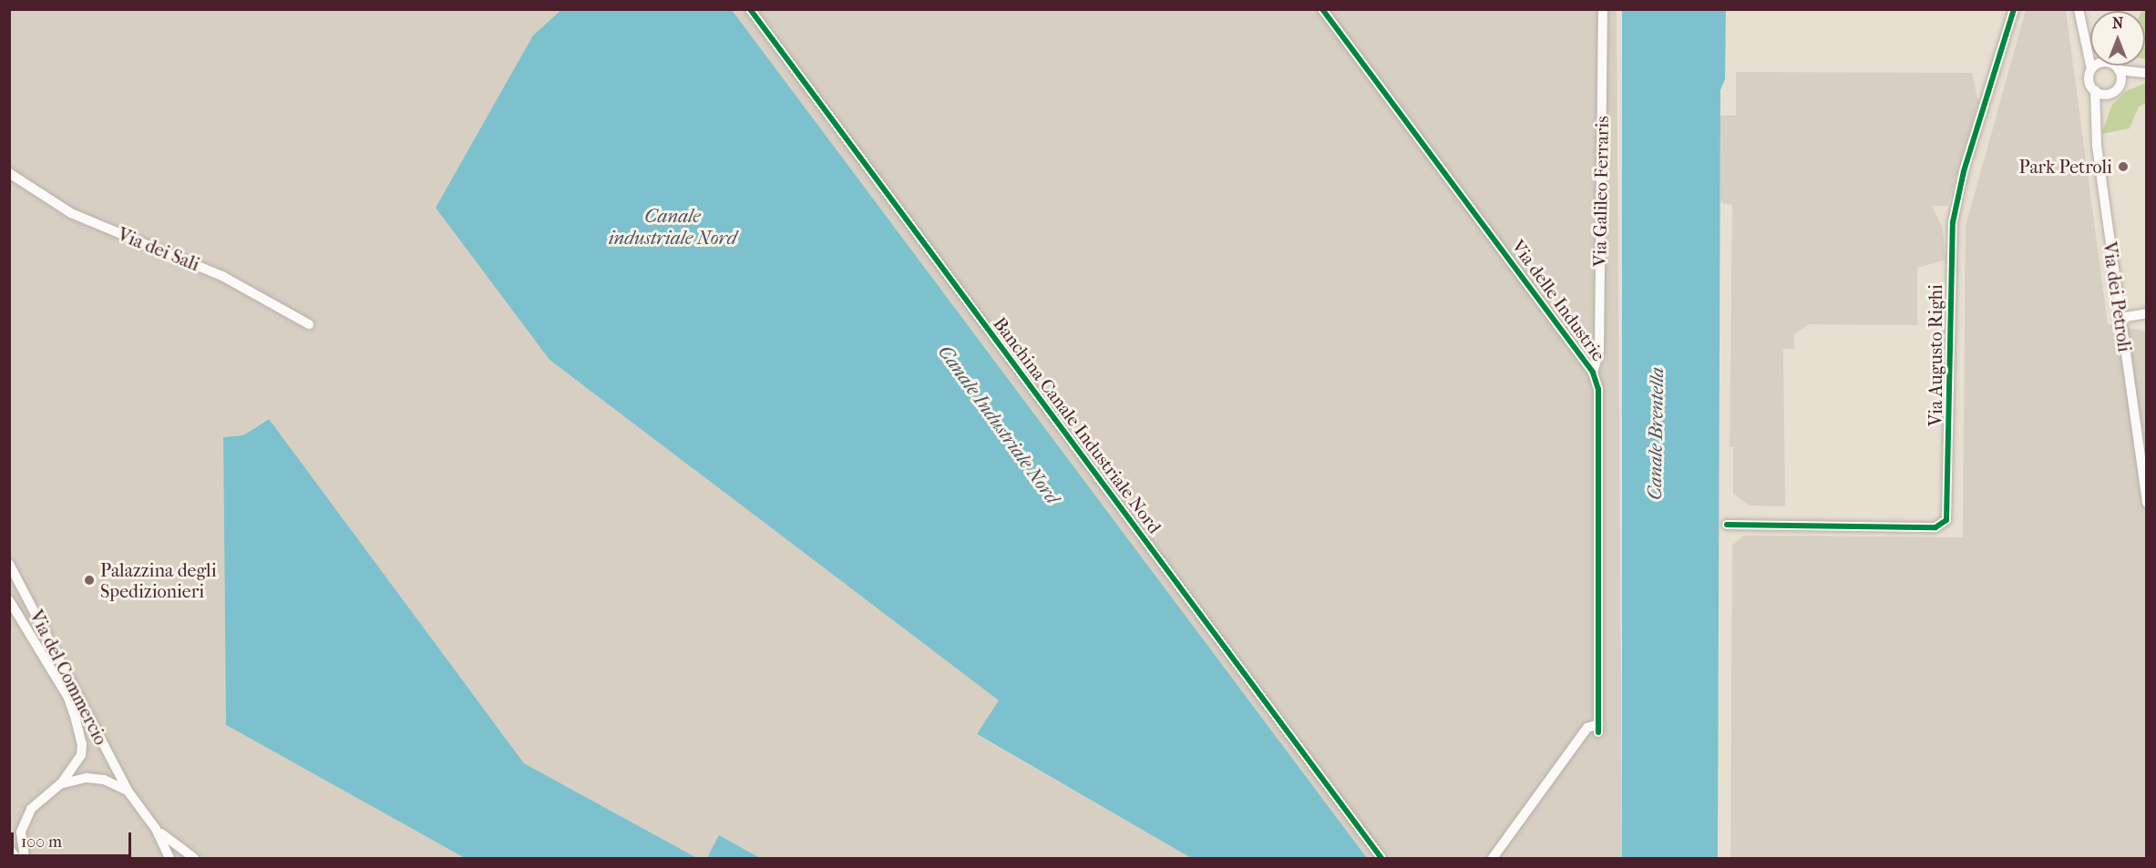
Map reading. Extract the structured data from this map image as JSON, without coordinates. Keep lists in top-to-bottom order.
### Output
{
  "streets": {
    "street": [
      "Via Galileo Ferraris",
      "Via dei Sali",
      "Via dei Petroli",
      "Via delle Industrie",
      "Via Augusto Righi",
      "Banchina Canale Industriale Nord",
      "Via del Commercio"
    ]
  },
  "crossings": [
    ["Via Galileo Ferraris", "Via delle Industrie"]
  ],
  "water": ["Canale industriale Nord", "Canale Industriale Nord", "Canale Brentella"],
  "places": ["Park Petroli", "Palazzina degli Spedizionieri"],
  "scale_bar": "100 m",
  "north": "top"
}
